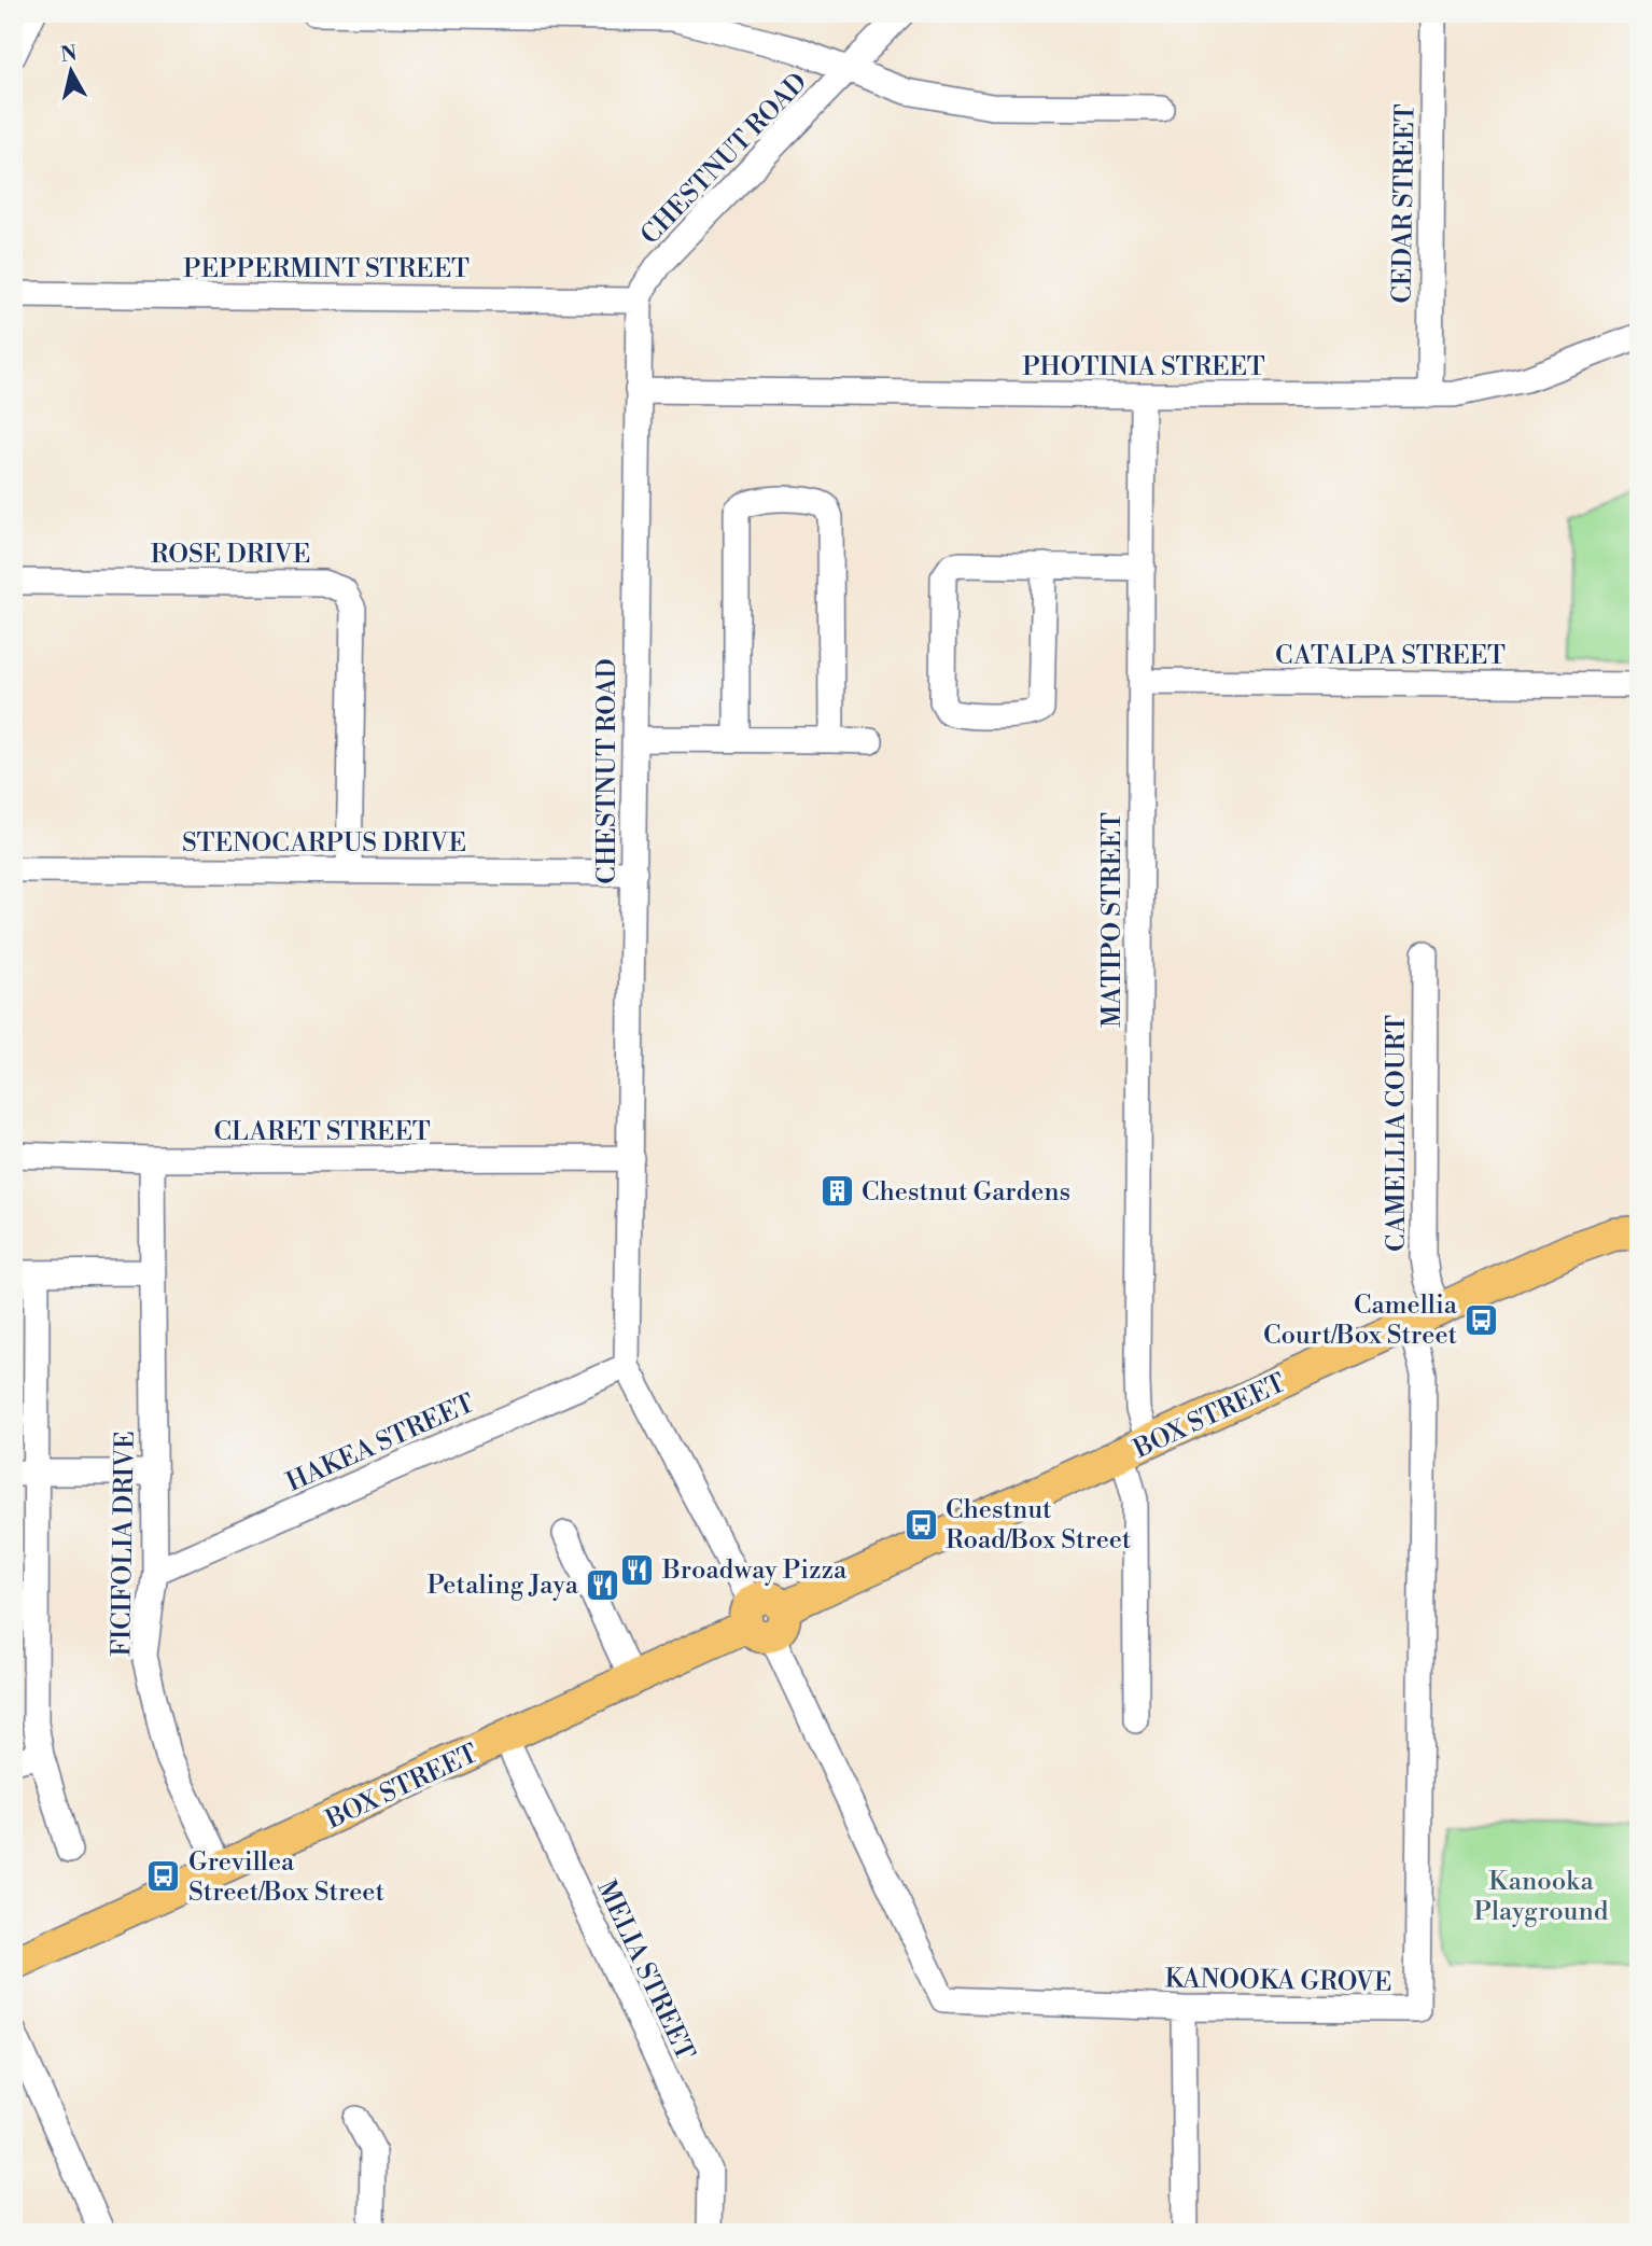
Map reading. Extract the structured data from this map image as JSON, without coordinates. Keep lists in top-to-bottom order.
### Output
{
  "streets": {
    "main road": ["BOX STREET"],
    "street": [
      "CHESTNUT ROAD",
      "CEDAR STREET",
      "PEPPERMINT STREET",
      "PHOTINIA STREET",
      "ROSE DRIVE",
      "CATALPA STREET",
      "STENOCARPUS DRIVE",
      "MATIPO STREET",
      "CLARET STREET",
      "CAMELLIA COURT",
      "HAKEA STREET",
      "FICIFOLIA DRIVE",
      "MELIA STREET",
      "KANOOKA GROVE"
    ]
  },
  "crossings": [
    ["CHESTNUT ROAD", "PEPPERMINT STREET"],
    ["CHESTNUT ROAD", "PHOTINIA STREET"],
    ["CHESTNUT ROAD", "STENOCARPUS DRIVE"],
    ["CHESTNUT ROAD", "CLARET STREET"],
    ["CHESTNUT ROAD", "BOX STREET"],
    ["CHESTNUT ROAD", "HAKEA STREET"],
    ["CHESTNUT ROAD", "KANOOKA GROVE"],
    ["CEDAR STREET", "PHOTINIA STREET"],
    ["PHOTINIA STREET", "MATIPO STREET"],
    ["ROSE DRIVE", "STENOCARPUS DRIVE"],
    ["CATALPA STREET", "MATIPO STREET"],
    ["MATIPO STREET", "BOX STREET"],
    ["CLARET STREET", "FICIFOLIA DRIVE"],
    ["CAMELLIA COURT", "BOX STREET"],
    ["BOX STREET", "FICIFOLIA DRIVE"],
    ["BOX STREET", "MELIA STREET"],
    ["BOX STREET", "KANOOKA GROVE"],
    ["HAKEA STREET", "FICIFOLIA DRIVE"]
  ],
  "parks": ["Kanooka Playground"],
  "places": {
    "building": ["Chestnut Gardens"],
    "bus stop": ["Camellia Court/Box Street", "Chestnut Road/Box Street", "Grevillea Street/Box Street"],
    "restaurant": ["Broadway Pizza", "Petaling Jaya"]
  },
  "north": "top"
}
